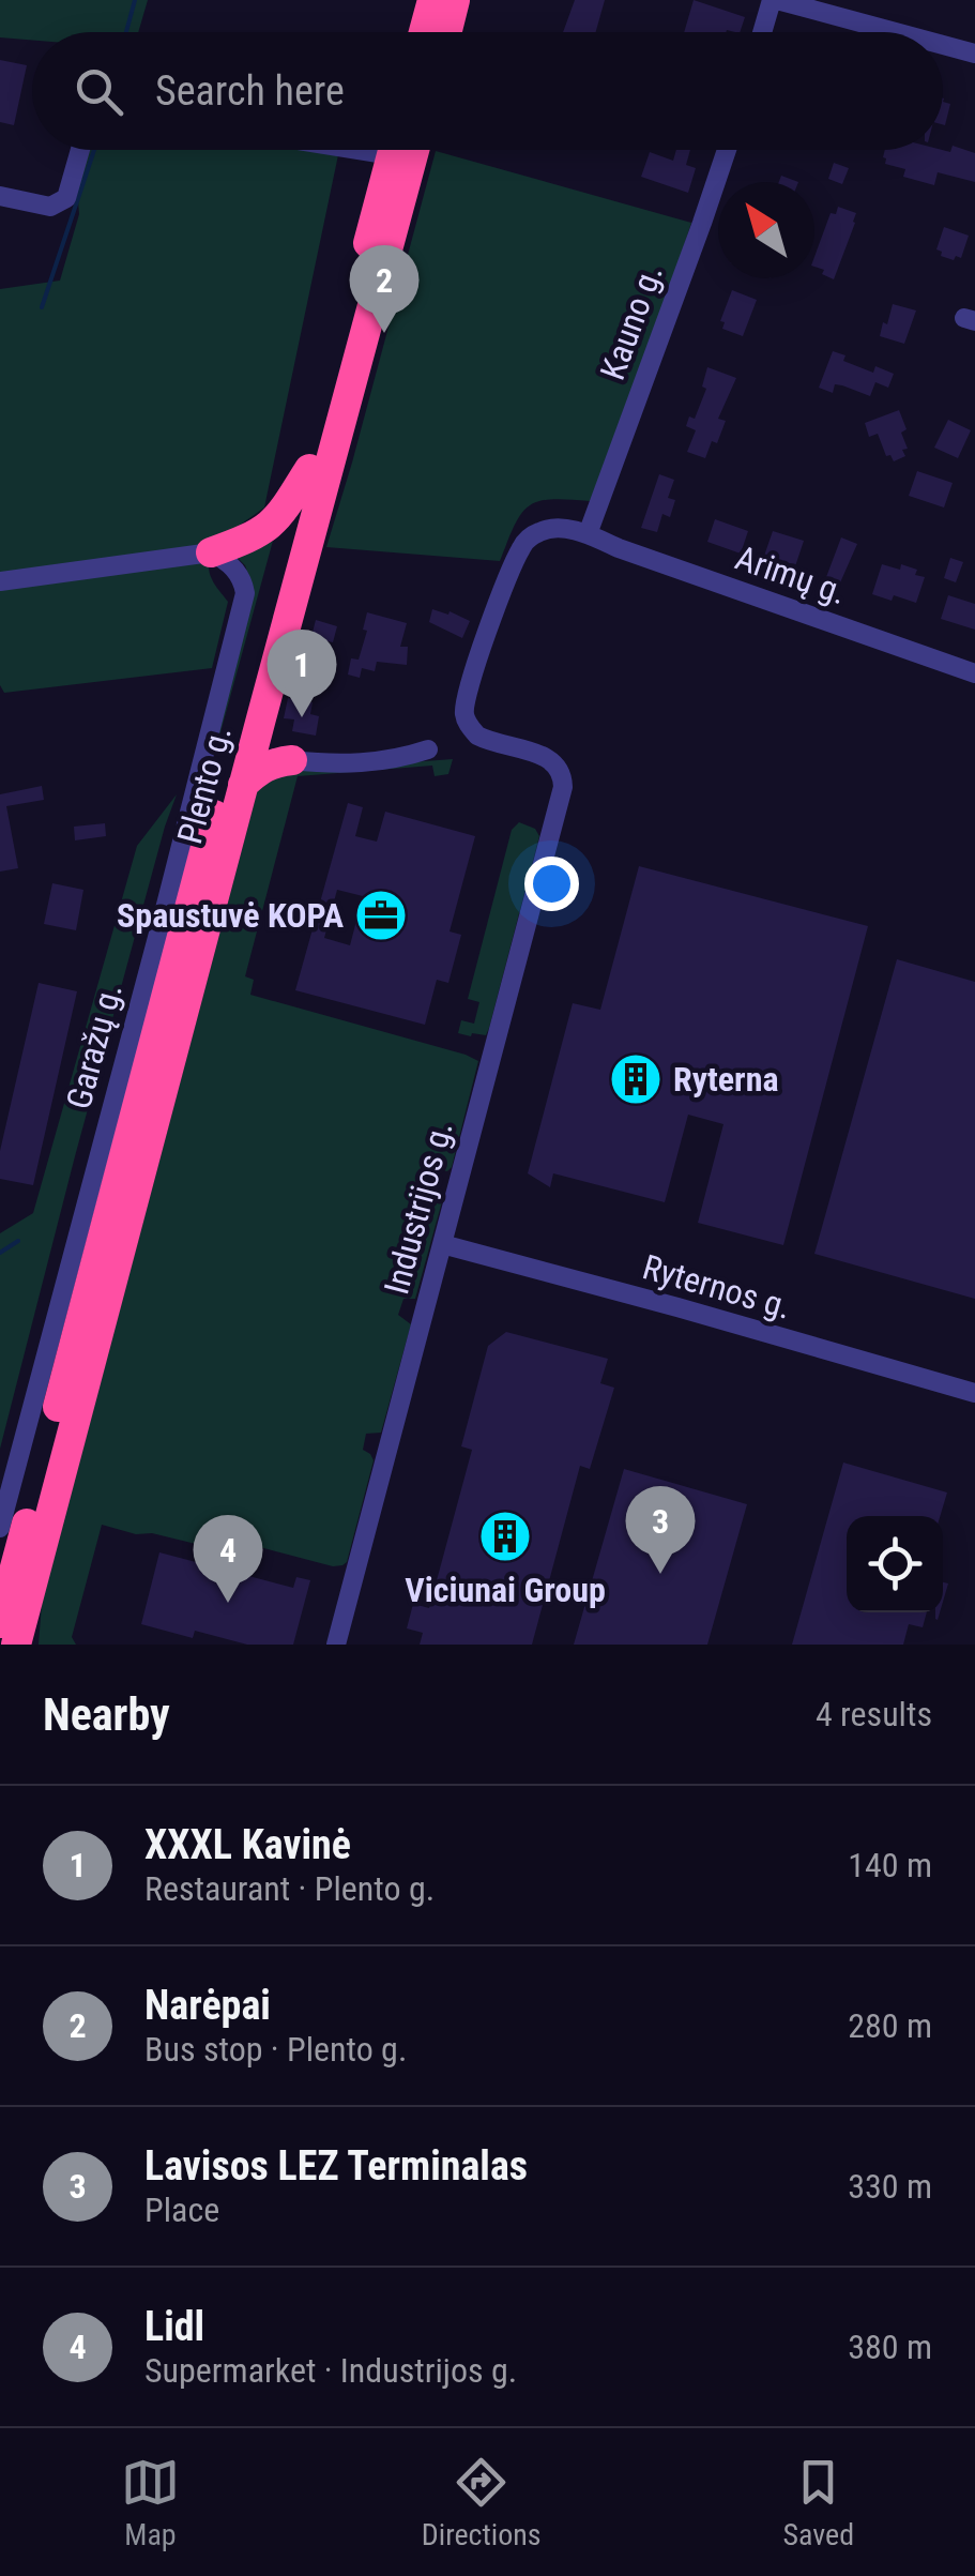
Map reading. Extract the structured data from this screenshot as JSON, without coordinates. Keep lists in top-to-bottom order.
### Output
{
  "streets": {
    "highway": ["Plento g."],
    "street": [
      "Kauno g.",
      "Arimų g.",
      "Garažų g.",
      "Industrijos g.",
      "Ryternos g."
    ]
  },
  "crossings": [
    ["Kauno g.", "Arimų g."],
    ["Kauno g.", "Industrijos g."],
    ["Arimų g.", "Industrijos g."],
    ["Industrijos g.", "Ryternos g."]
  ],
  "places": {
    "office": ["Spaustuvė KOPA"],
    "building": ["Ryterna", "Viciunai Group"]
  },
  "north": "top left",
  "page": {
    "search": "Search here",
    "pins": [
      "2",
      "1",
      "3",
      "4"
    ],
    "heading": ["Nearby", "4 results"],
    "list": [
      {
        "mark": "1",
        "name": "XXXL Kavinė",
        "note": "Restaurant · Plento g.",
        "value": "140 m"
      },
      {
        "mark": "2",
        "name": "Narėpai",
        "note": "Bus stop · Plento g.",
        "value": "280 m"
      },
      {
        "mark": "3",
        "name": "Lavisos LEZ Terminalas",
        "note": "Place",
        "value": "330 m"
      },
      {
        "mark": "4",
        "name": "Lidl",
        "note": "Supermarket · Industrijos g.",
        "value": "380 m"
      }
    ],
    "nav": ["Map", "Directions", "Saved"]
  }
}
